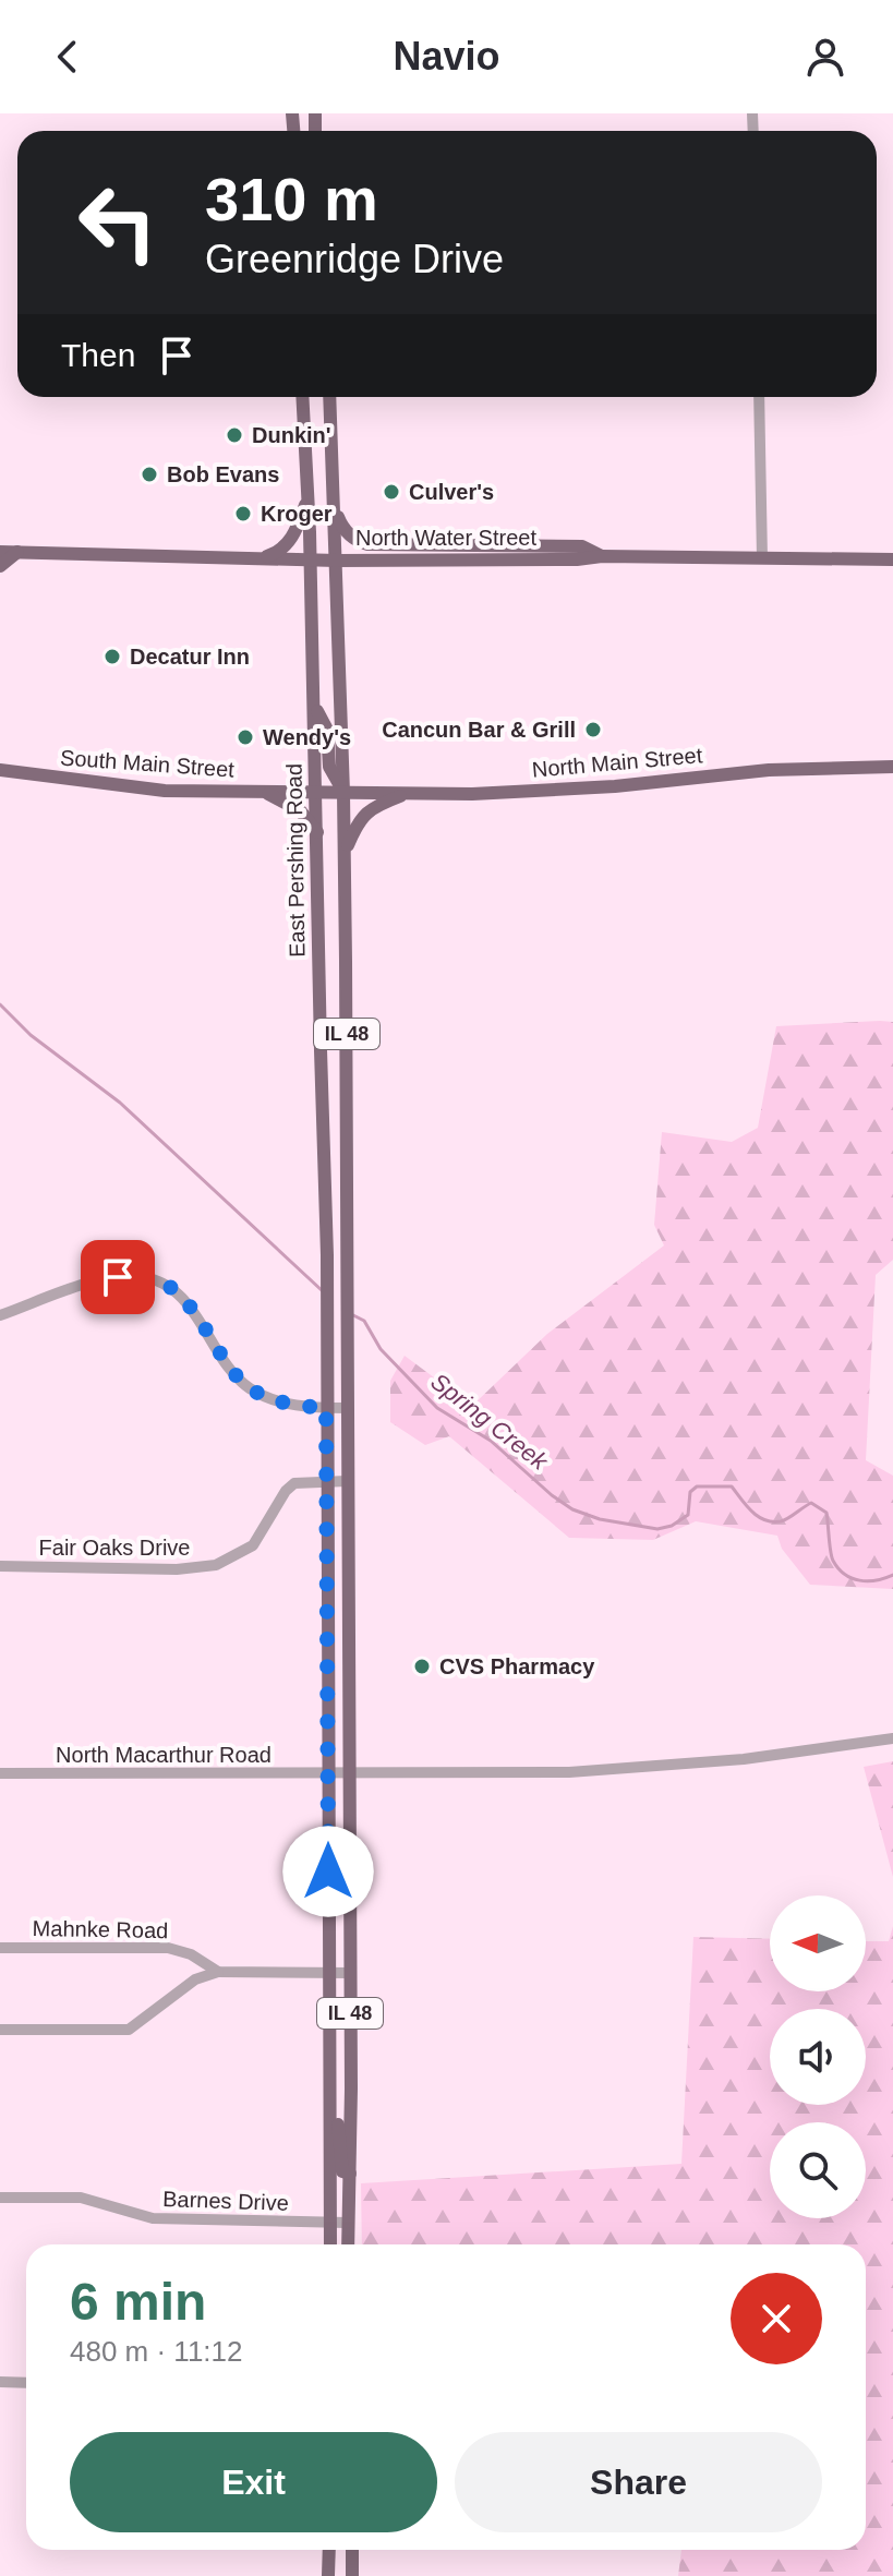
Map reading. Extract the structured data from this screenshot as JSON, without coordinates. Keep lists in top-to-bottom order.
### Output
{
  "streets": {
    "main road": [
      "North Water Street",
      "North Main Street",
      "South Main Street",
      "East Pershing Road",
      "IL 48"
    ],
    "street": [
      "Fair Oaks Drive",
      "North Macarthur Road",
      "Mahnke Road",
      "Barnes Drive"
    ]
  },
  "crossings": [
    ["North Water Street", "East Pershing Road"],
    ["North Water Street", "IL 48"],
    ["North Main Street", "South Main Street"],
    ["North Main Street", "IL 48"],
    ["South Main Street", "East Pershing Road"],
    ["South Main Street", "IL 48"],
    ["East Pershing Road", "IL 48"],
    ["IL 48", "Fair Oaks Drive"],
    ["IL 48", "North Macarthur Road"],
    ["IL 48", "Mahnke Road"],
    ["IL 48", "Barnes Drive"]
  ],
  "water": ["Spring Creek"],
  "places": [
    "Dunkin'",
    "Bob Evans",
    "Culver's",
    "Kroger",
    "Decatur Inn",
    "Cancun Bar & Grill",
    "Wendy's",
    "CVS Pharmacy"
  ],
  "north": "left",
  "page": {
    "header": "Navio",
    "turn": ["310 m", "Greenridge Drive"],
    "then": "Then",
    "heading": ["6 min", "480 m · 11:12"],
    "buttons": ["Exit", "Share"]
  }
}
